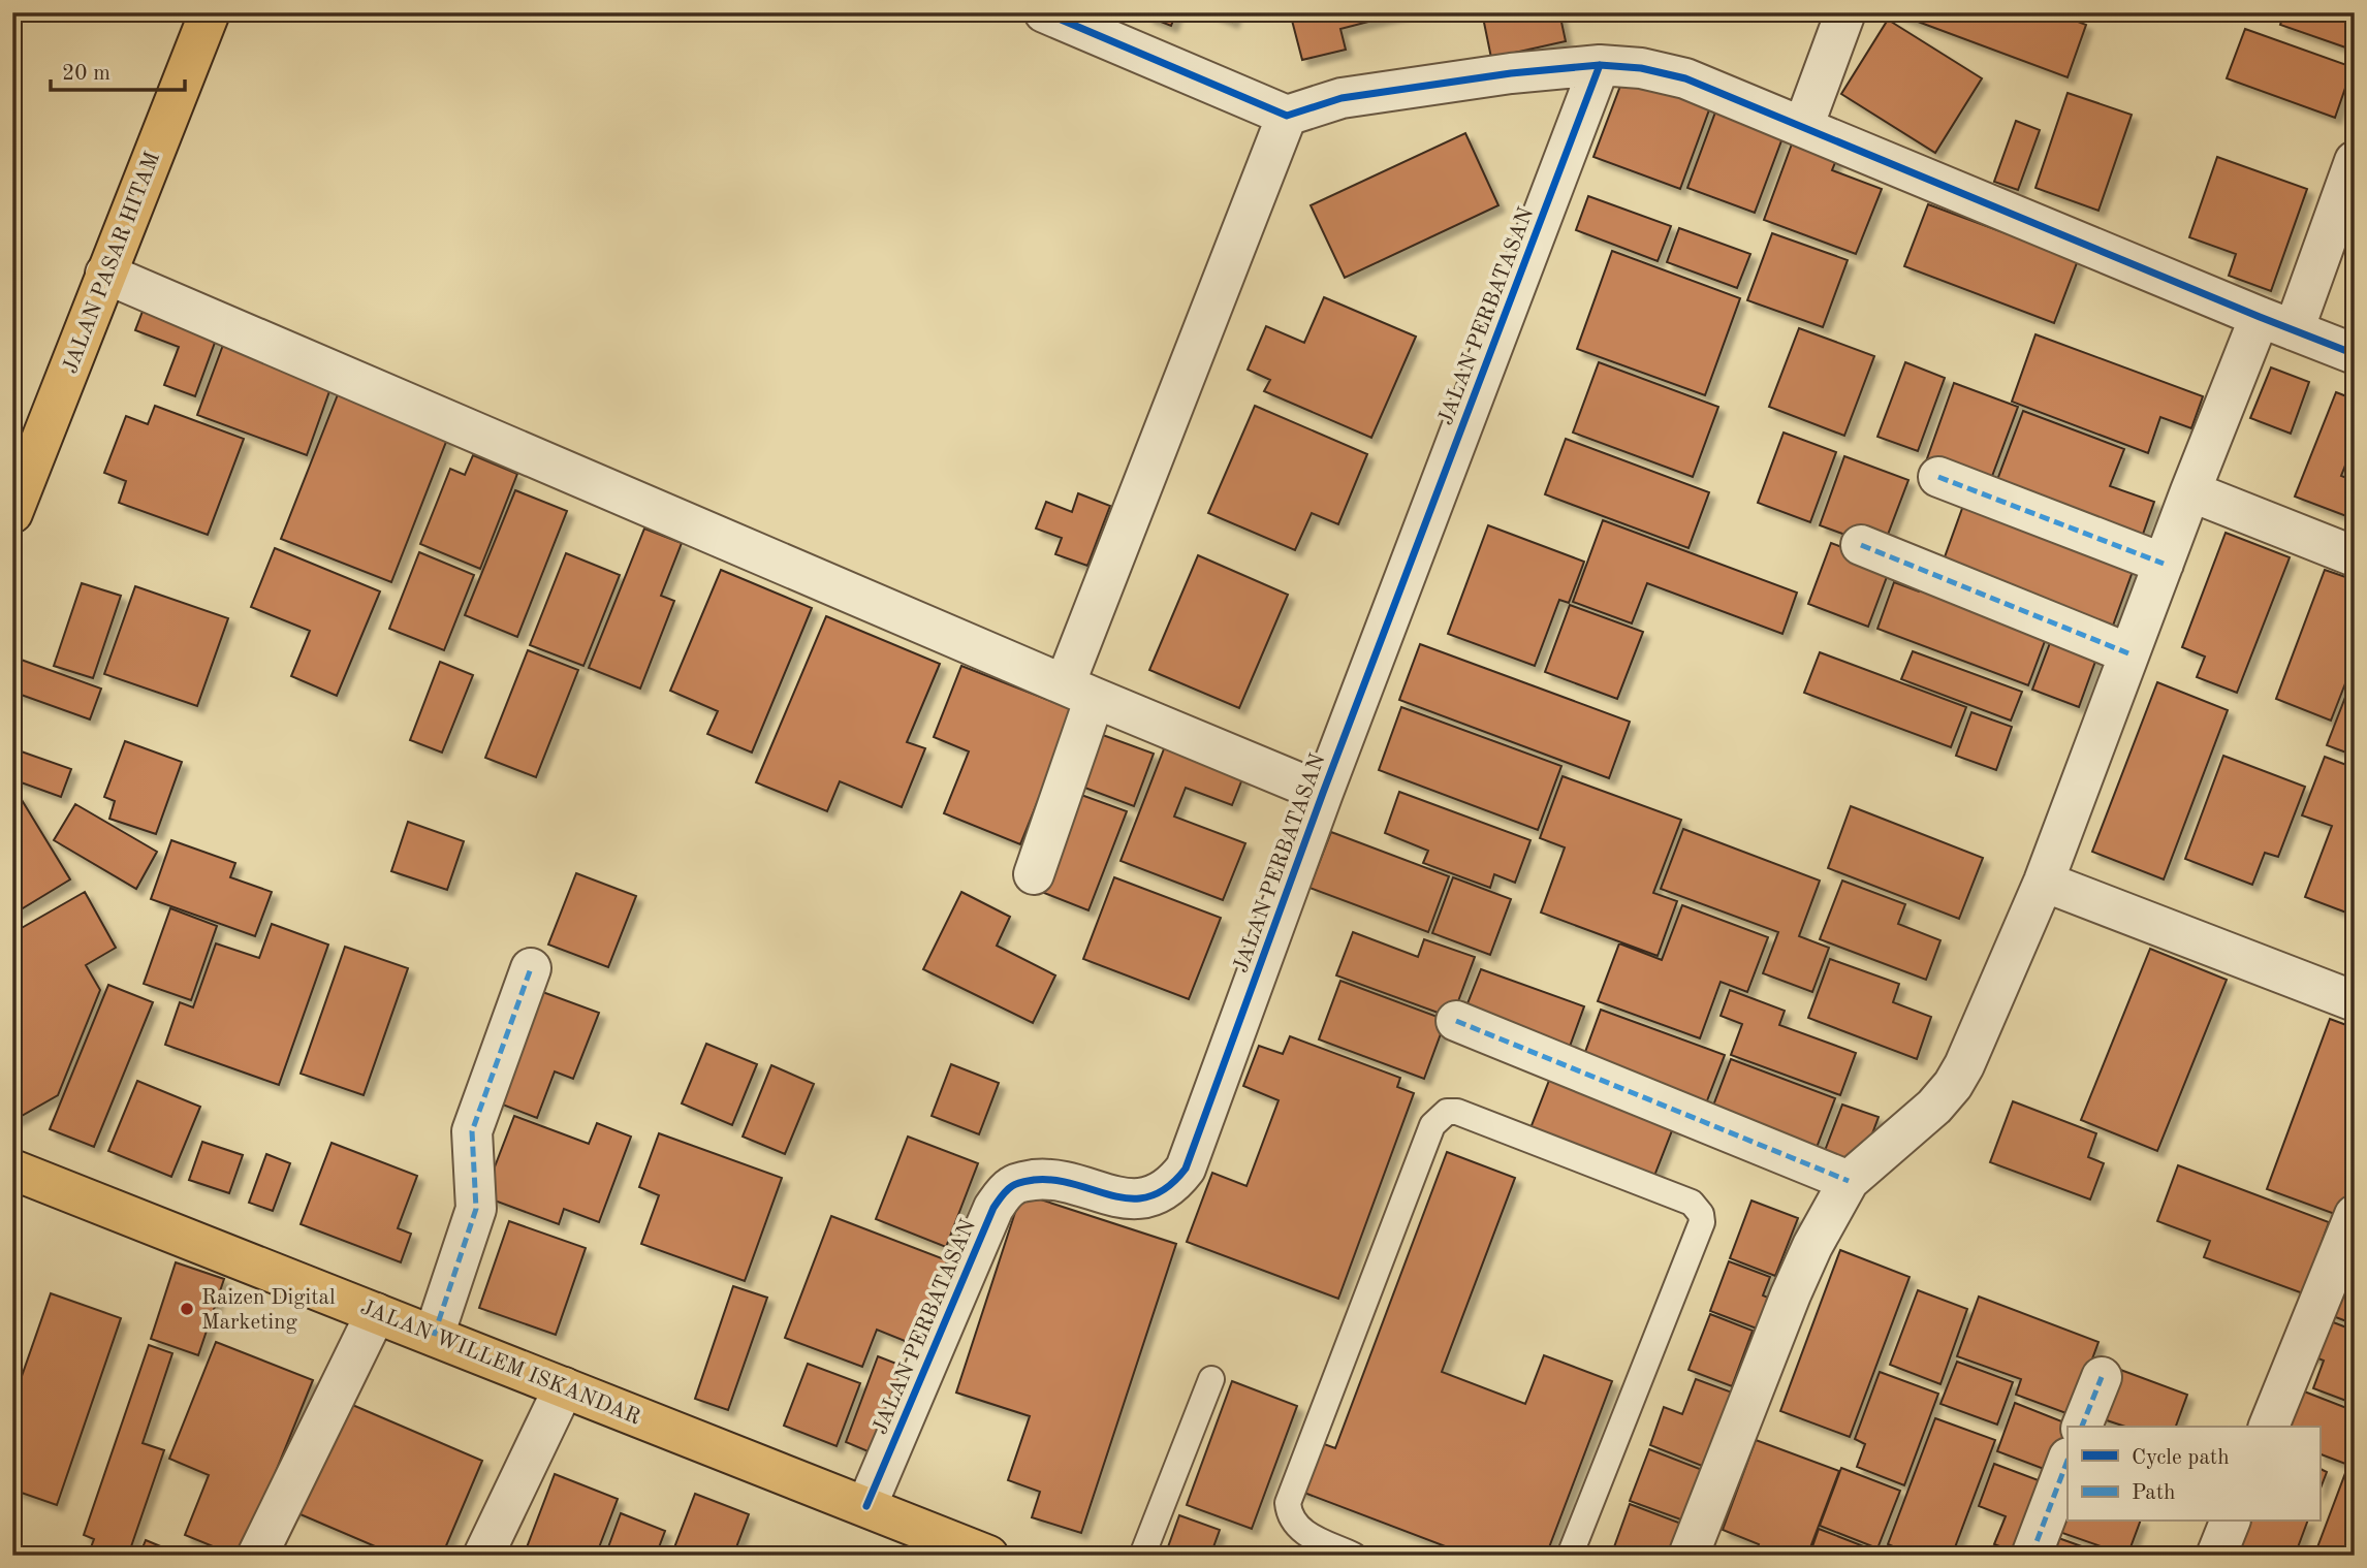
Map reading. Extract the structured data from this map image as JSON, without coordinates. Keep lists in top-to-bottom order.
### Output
{
  "streets": {
    "main road": ["JALAN PASAR HITAM", "JALAN WILLEM ISKANDAR"],
    "street": ["JALAN PERBATASAN"]
  },
  "crossings": [
    ["JALAN PERBATASAN", "JALAN WILLEM ISKANDAR"]
  ],
  "places": ["Raizen Digital Marketing"],
  "legend": ["Cycle path", "Path"],
  "scale_bar": "20 m"
}
